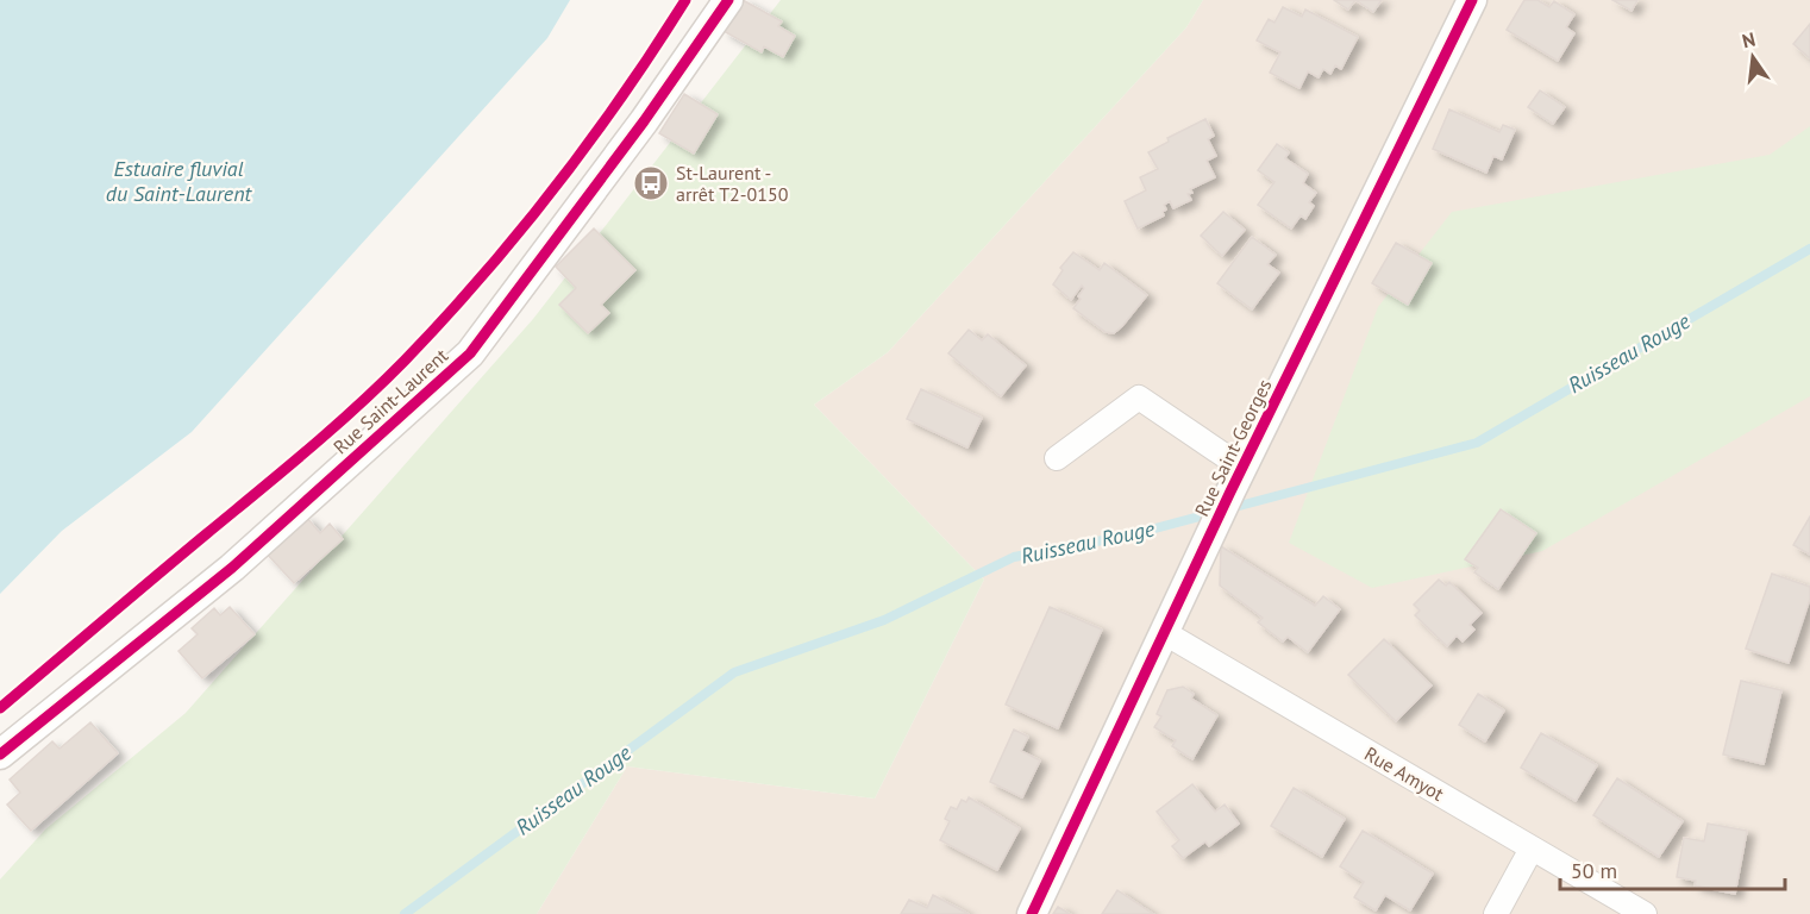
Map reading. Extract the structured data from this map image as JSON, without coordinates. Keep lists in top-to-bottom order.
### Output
{
  "streets": {
    "street": ["Rue Saint-Laurent", "Rue Saint-Georges", "Rue Amyot"]
  },
  "crossings": [
    ["Rue Saint-Georges", "Rue Amyot"]
  ],
  "water": ["Estuaire fluvial du Saint-Laurent", "Ruisseau Rouge"],
  "places": {
    "bus stop": ["St-Laurent - arrêt T2-0150"]
  },
  "scale_bar": "50 m",
  "north": "top"
}
